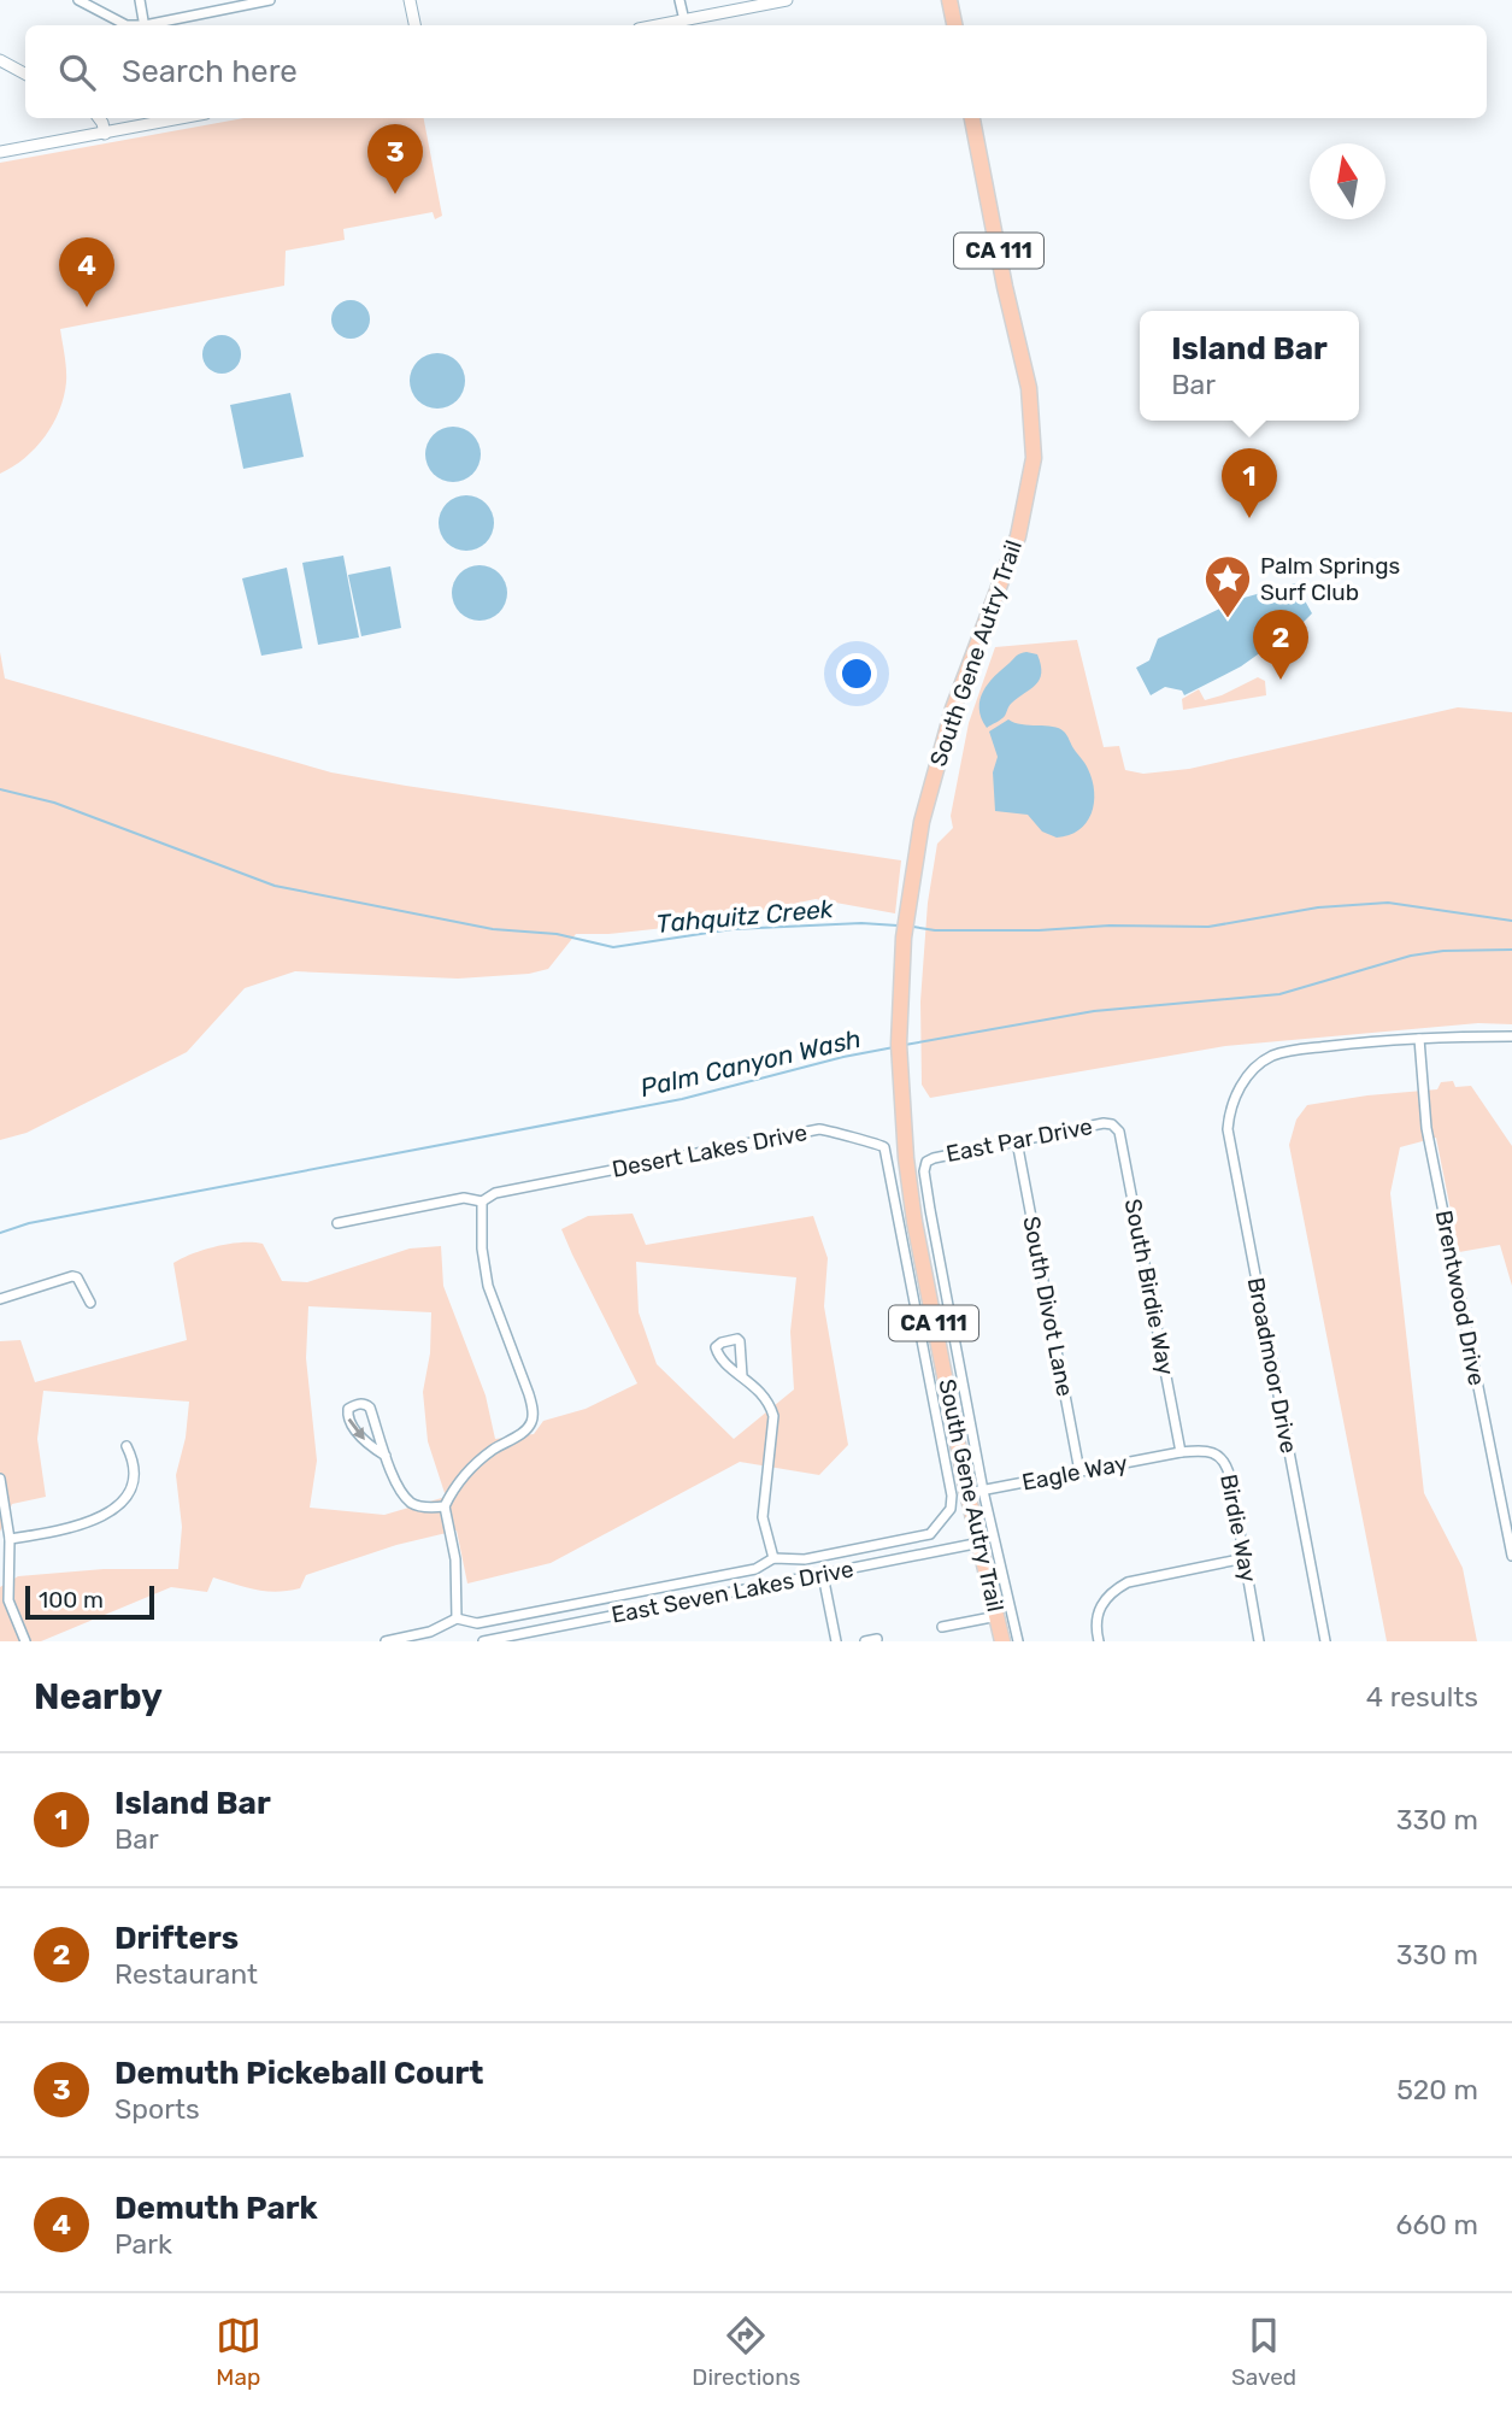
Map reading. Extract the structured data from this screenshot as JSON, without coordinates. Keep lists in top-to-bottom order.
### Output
{
  "streets": {
    "main road": ["CA 111", "South Gene Autry Trail"],
    "street": [
      "East Par Drive",
      "Desert Lakes Drive",
      "South Birdie Way",
      "Brentwood Drive",
      "South Divot Lane",
      "Broadmoor Drive",
      "Eagle Way",
      "Birdie Way",
      "East Seven Lakes Drive"
    ]
  },
  "crossings": [
    ["South Gene Autry Trail", "East Par Drive"],
    ["South Gene Autry Trail", "Eagle Way"],
    ["South Gene Autry Trail", "East Seven Lakes Drive"],
    ["East Par Drive", "South Birdie Way"],
    ["East Par Drive", "South Divot Lane"],
    ["South Birdie Way", "Eagle Way"],
    ["South Birdie Way", "Birdie Way"],
    ["Brentwood Drive", "Broadmoor Drive"],
    ["South Divot Lane", "Eagle Way"],
    ["Eagle Way", "Birdie Way"]
  ],
  "water": ["Tahquitz Creek", "Palm Canyon Wash"],
  "places": {
    "place": ["Palm Springs Surf Club"]
  },
  "scale_bar": "100 m",
  "north": "top",
  "page": {
    "search": "Search here",
    "pins": [
      "3",
      "4",
      "1",
      "2"
    ],
    "popup": ["Island Bar", "Bar"],
    "scale": "100 m",
    "heading": ["Nearby", "4 results"],
    "list": [
      {
        "mark": "1",
        "name": "Island Bar",
        "note": "Bar",
        "value": "330 m"
      },
      {
        "mark": "2",
        "name": "Drifters",
        "note": "Restaurant",
        "value": "330 m"
      },
      {
        "mark": "3",
        "name": "Demuth Pickeball Court",
        "note": "Sports",
        "value": "520 m"
      },
      {
        "mark": "4",
        "name": "Demuth Park",
        "note": "Park",
        "value": "660 m"
      }
    ],
    "nav": ["Map", "Directions", "Saved"]
  }
}
